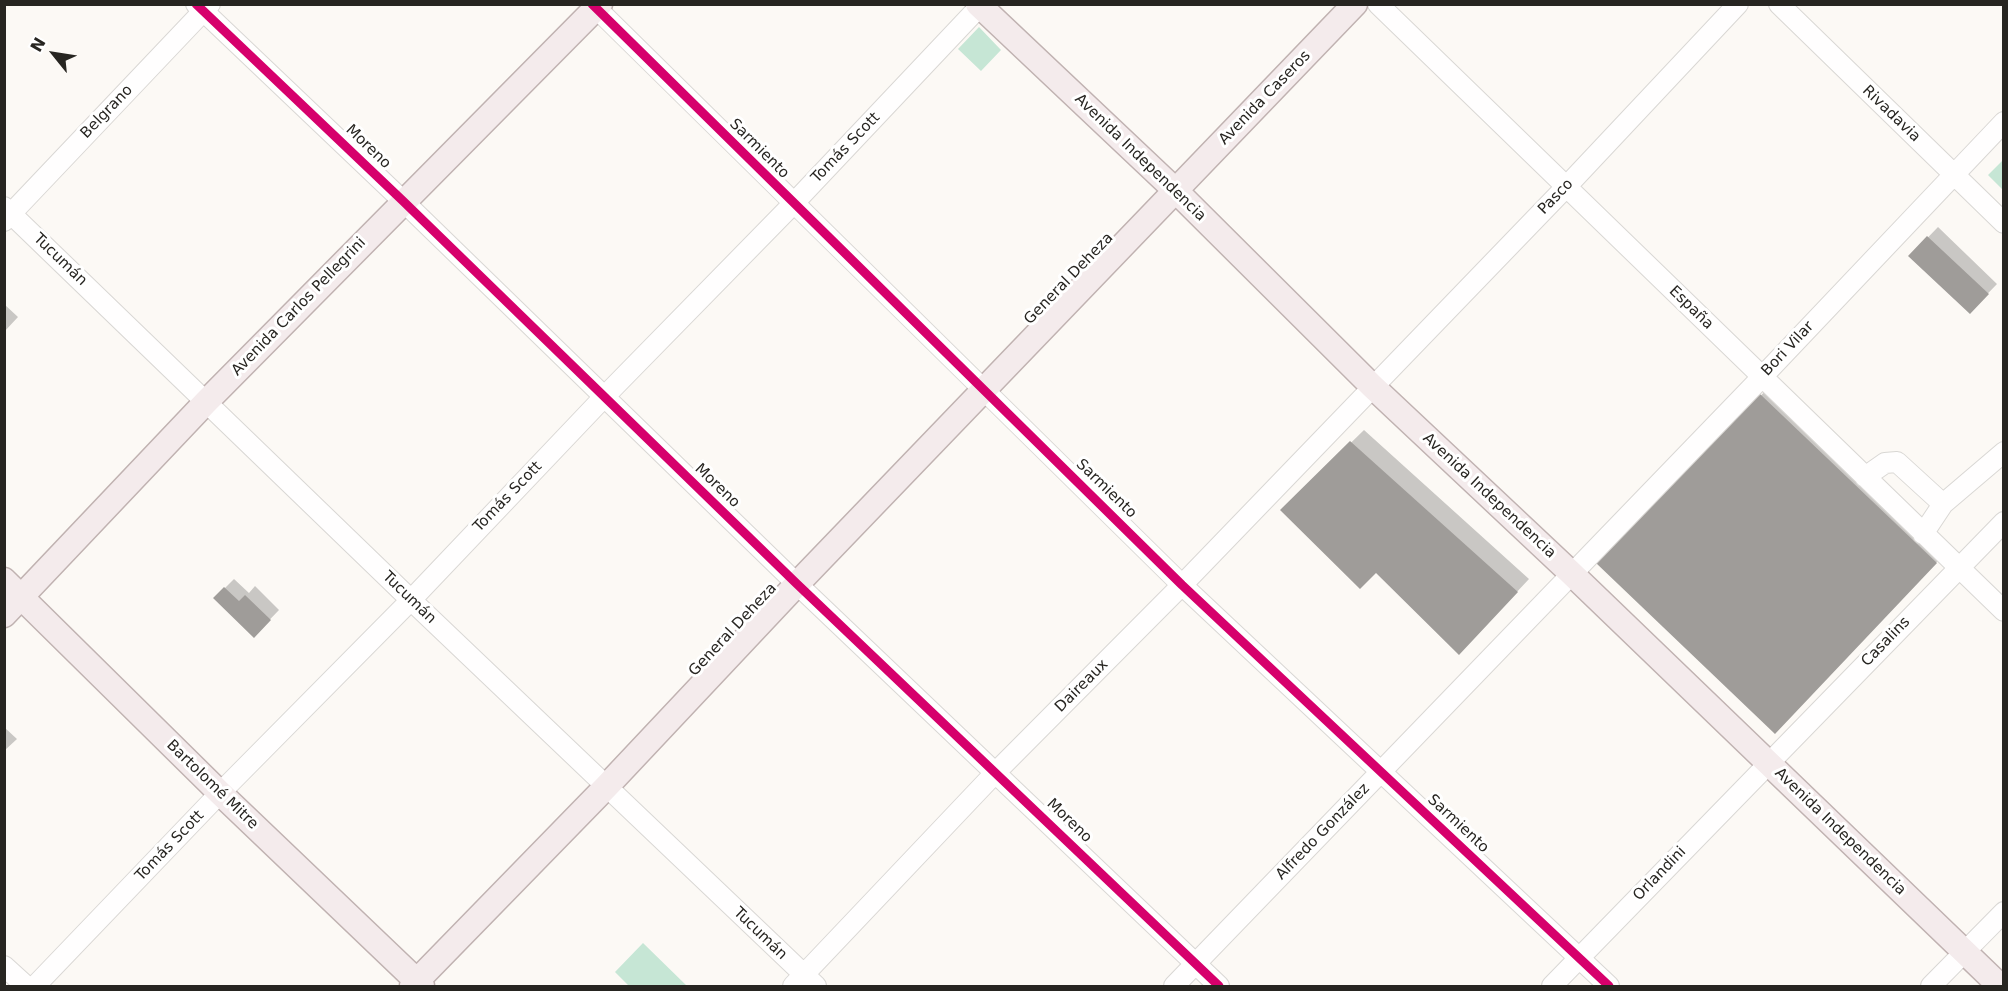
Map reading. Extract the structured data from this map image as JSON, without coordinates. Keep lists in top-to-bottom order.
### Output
{
  "streets": {
    "main road": [
      "Avenida Caseros",
      "Avenida Independencia",
      "General Deheza",
      "Avenida Carlos Pellegrini",
      "Bartolomé Mitre"
    ],
    "street": [
      "Belgrano",
      "Rivadavia",
      "Moreno",
      "Tomás Scott",
      "Sarmiento",
      "Pasco",
      "Tucumán",
      "España",
      "Bori Vilar",
      "Casalins",
      "Daireaux",
      "Alfredo González",
      "Orlandini"
    ]
  },
  "crossings": [
    ["Avenida Caseros", "Avenida Independencia"],
    ["Avenida Caseros", "General Deheza"],
    ["Belgrano", "Moreno"],
    ["Belgrano", "Tucumán"],
    ["Rivadavia", "Bori Vilar"],
    ["Moreno", "Tomás Scott"],
    ["Moreno", "General Deheza"],
    ["Moreno", "Avenida Carlos Pellegrini"],
    ["Moreno", "Daireaux"],
    ["Moreno", "Alfredo González"],
    ["Tomás Scott", "Sarmiento"],
    ["Tomás Scott", "Avenida Independencia"],
    ["Tomás Scott", "Tucumán"],
    ["Tomás Scott", "Bartolomé Mitre"],
    ["Sarmiento", "General Deheza"],
    ["Sarmiento", "Avenida Carlos Pellegrini"],
    ["Sarmiento", "Daireaux"],
    ["Sarmiento", "Alfredo González"],
    ["Sarmiento", "Orlandini"],
    ["Avenida Independencia", "Pasco"],
    ["Avenida Independencia", "General Deheza"],
    ["Avenida Independencia", "Bori Vilar"],
    ["Avenida Independencia", "Casalins"],
    ["Avenida Independencia", "Daireaux"],
    ["Avenida Independencia", "Alfredo González"],
    ["Avenida Independencia", "Orlandini"],
    ["Pasco", "España"],
    ["Pasco", "Daireaux"],
    ["Tucumán", "General Deheza"],
    ["Tucumán", "Avenida Carlos Pellegrini"],
    ["Tucumán", "Daireaux"],
    ["General Deheza", "Bartolomé Mitre"],
    ["Avenida Carlos Pellegrini", "Bartolomé Mitre"],
    ["España", "Bori Vilar"],
    ["España", "Casalins"],
    ["Bori Vilar", "Alfredo González"],
    ["Casalins", "Orlandini"]
  ],
  "north": "top left"
}
